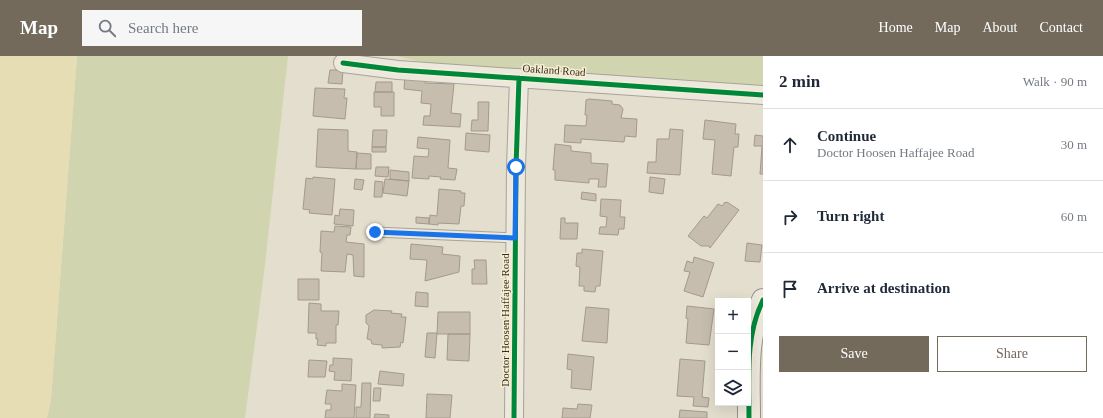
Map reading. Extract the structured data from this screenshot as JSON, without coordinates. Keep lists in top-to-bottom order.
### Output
{
  "streets": {
    "street": ["Oakland Road", "Doctor Hoosen Haffajee Road"]
  },
  "crossings": [
    ["Oakland Road", "Doctor Hoosen Haffajee Road"]
  ],
  "page": {
    "header": "Map",
    "search": "Search here",
    "nav": [
      "Home",
      "Map",
      "About",
      "Contact"
    ],
    "heading": ["2 min", "Walk · 90 m"],
    "list": [
      ["Continue", "Doctor Hoosen Haffajee Road", "30 m"],
      ["Turn right", "60 m"],
      "Arrive at destination"
    ],
    "map_buttons": ["+", "−"],
    "buttons": ["Save", "Share"]
  }
}
